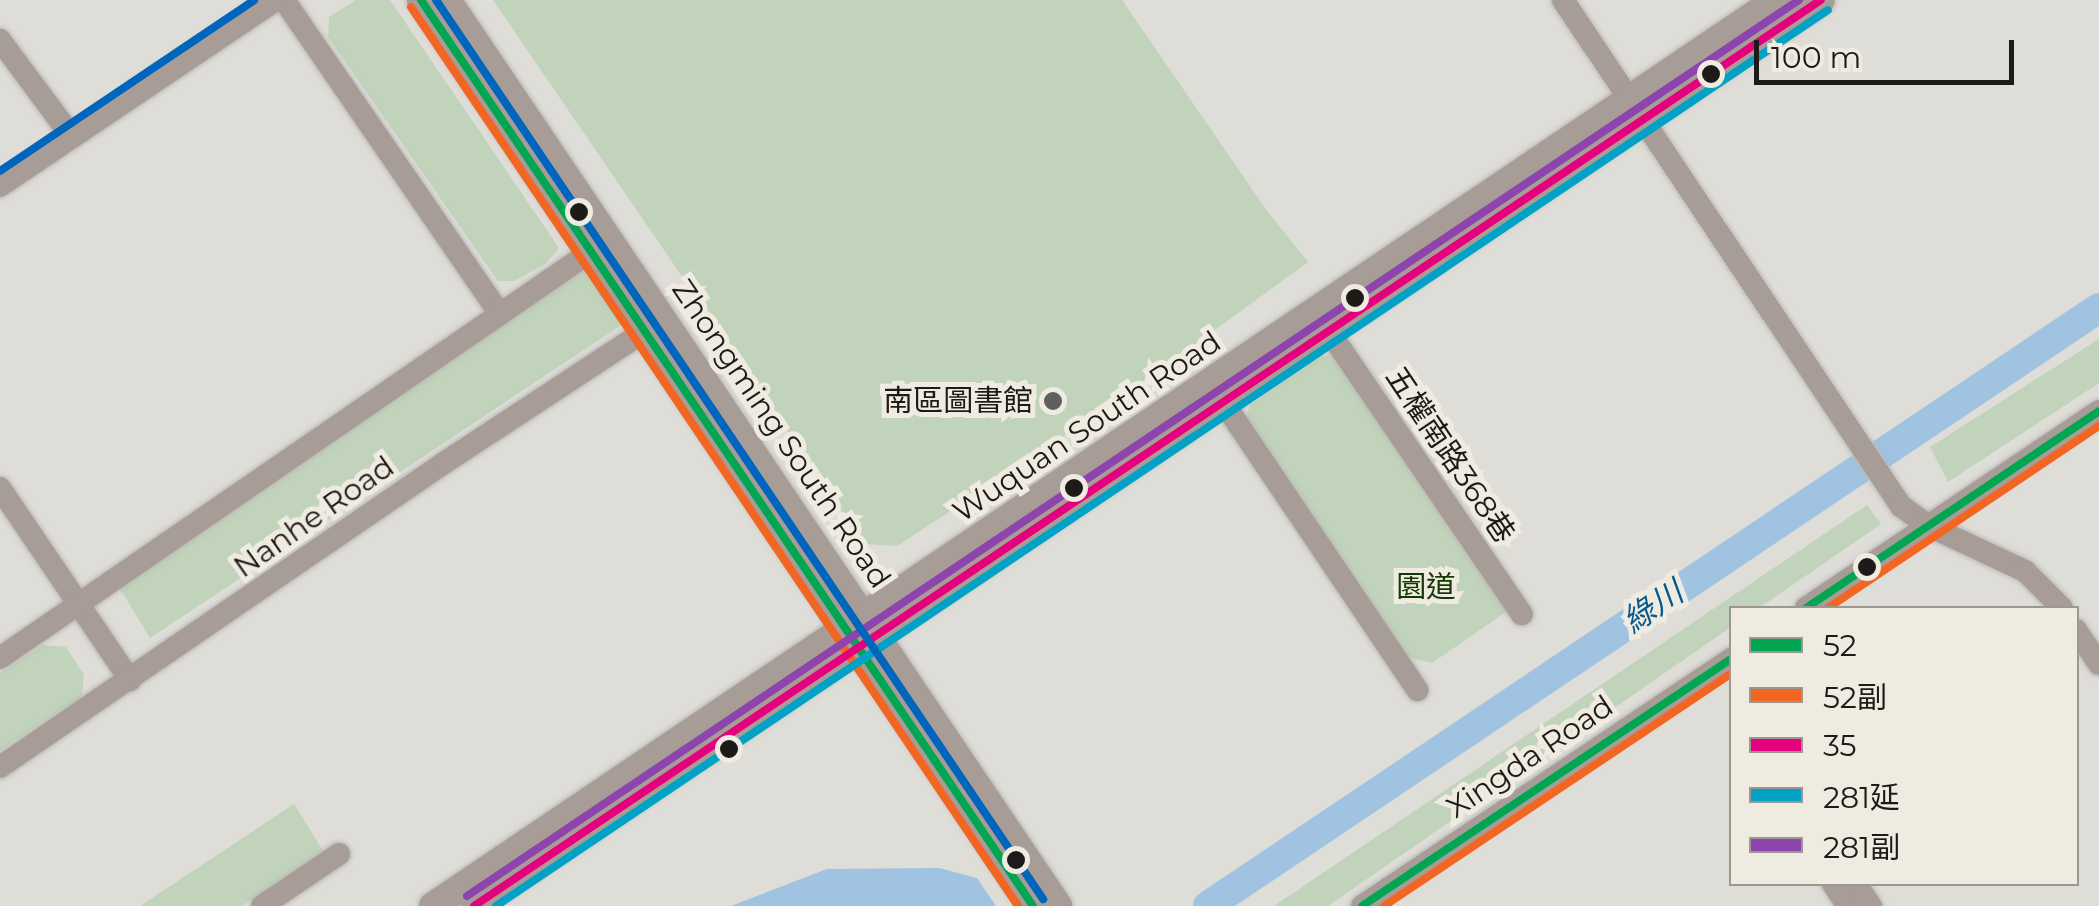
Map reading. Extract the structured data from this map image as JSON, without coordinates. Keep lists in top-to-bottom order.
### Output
{
  "streets": {
    "main road": ["Wuquan South Road", "Zhongming South Road"],
    "street": ["五權南路368巷", "Nanhe Road", "Xingda Road"]
  },
  "crossings": [
    ["Wuquan South Road", "Zhongming South Road"],
    ["Wuquan South Road", "五權南路368巷"],
    ["Zhongming South Road", "Nanhe Road"]
  ],
  "water": ["綠川"],
  "parks": ["園道"],
  "places": ["南區圖書館"],
  "lines": [
    "transit line 52",
    "transit line 35",
    "transit line 281副",
    "transit line 52副",
    "transit line 281延"
  ],
  "legend": [
    "52",
    "52副",
    "35",
    "281延",
    "281副"
  ],
  "scale_bar": "100 m"
}
